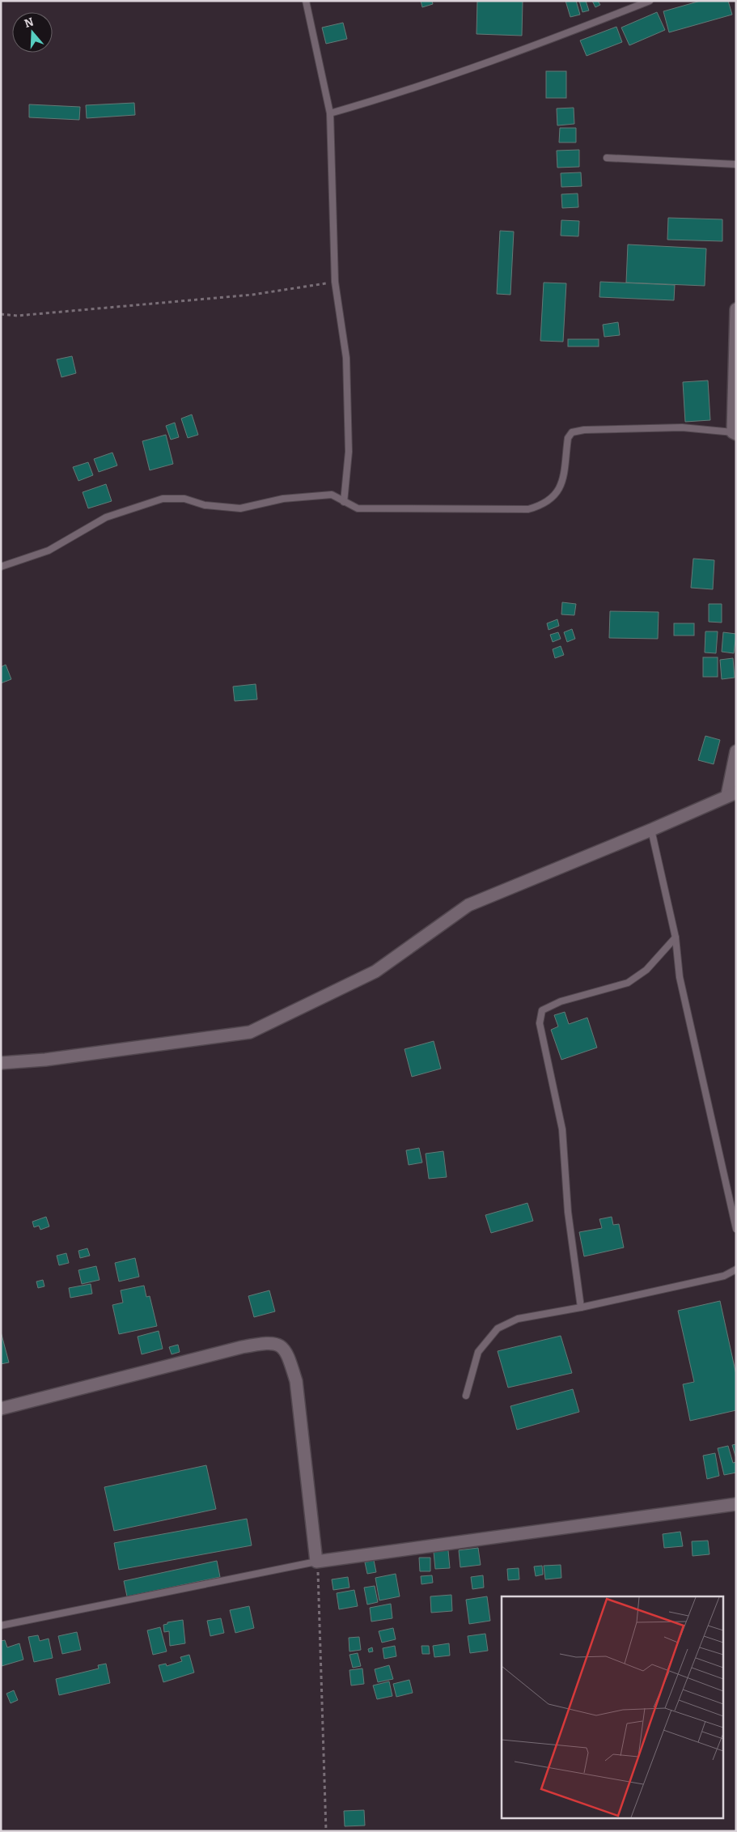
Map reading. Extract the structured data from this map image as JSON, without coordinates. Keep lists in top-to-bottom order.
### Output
{
  "north": "top"
}
